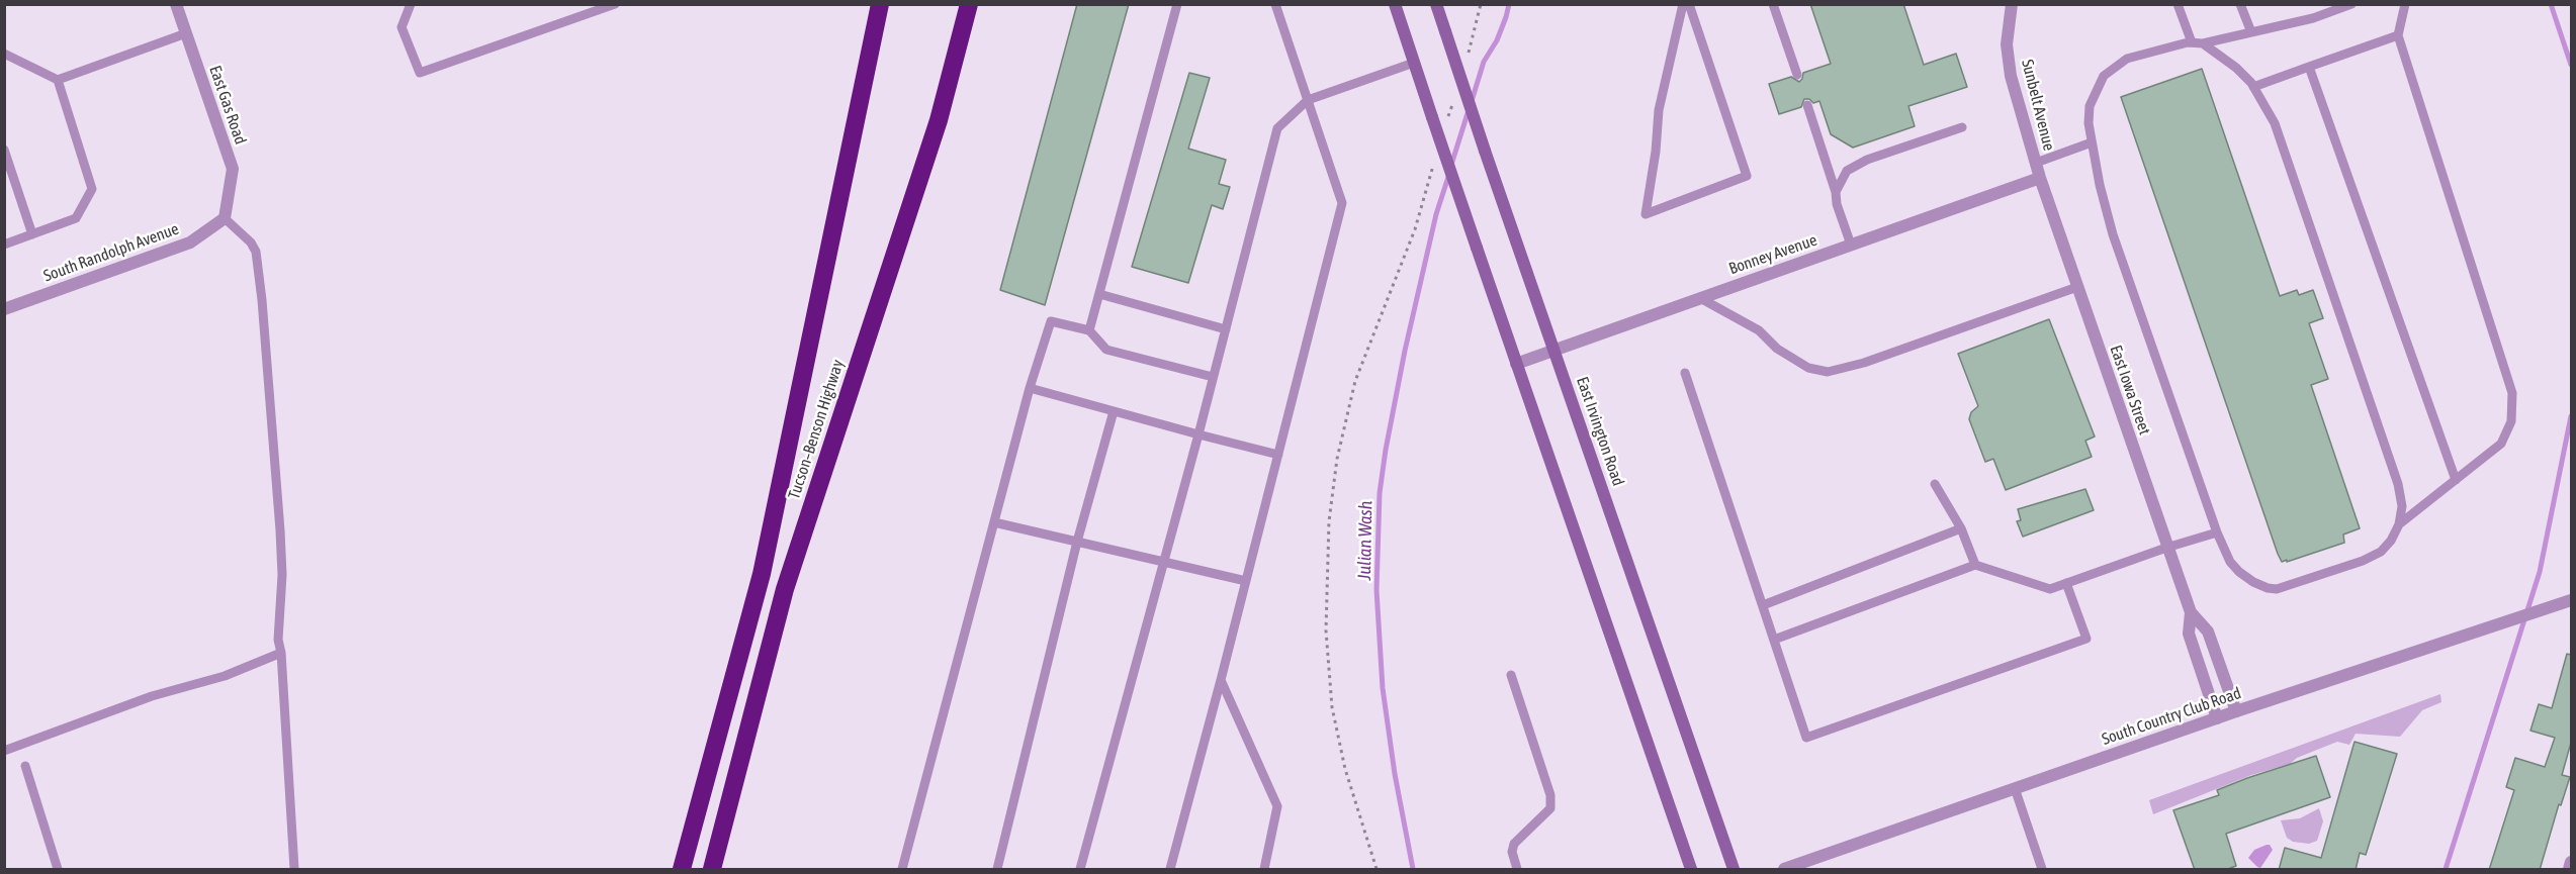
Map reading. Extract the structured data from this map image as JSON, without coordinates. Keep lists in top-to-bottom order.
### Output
{
  "streets": {
    "highway": ["Tucson–Benson Highway"],
    "main road": ["East Irvington Road"],
    "street": [
      "East Gas Road",
      "Sunbelt Avenue",
      "South Randolph Avenue",
      "Bonney Avenue",
      "East Iowa Street",
      "South Country Club Road"
    ]
  },
  "crossings": [
    ["East Gas Road", "South Randolph Avenue"],
    ["Sunbelt Avenue", "Bonney Avenue"],
    ["Sunbelt Avenue", "East Iowa Street"],
    ["Bonney Avenue", "East Iowa Street"],
    ["Bonney Avenue", "East Irvington Road"],
    ["East Iowa Street", "South Country Club Road"]
  ],
  "water": ["Julian Wash"]
}
